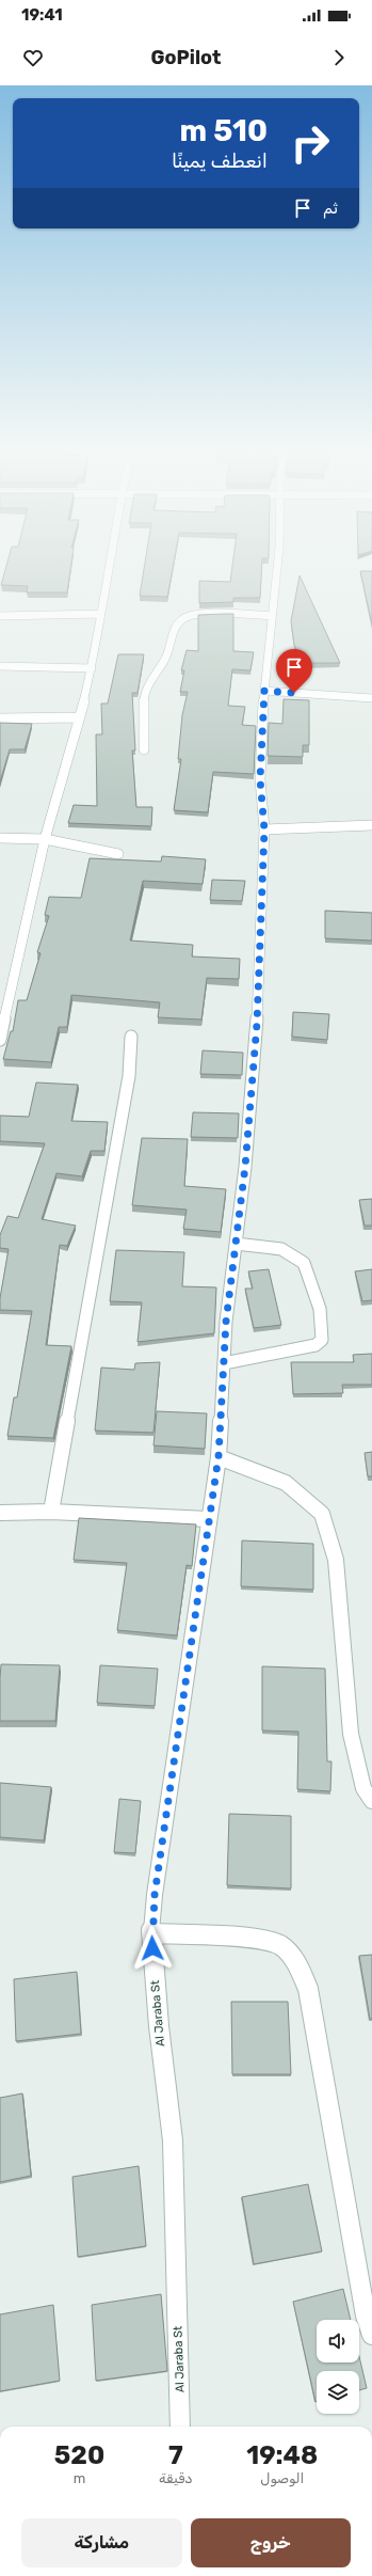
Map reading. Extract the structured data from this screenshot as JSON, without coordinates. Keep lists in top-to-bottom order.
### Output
{
  "streets": {
    "street": ["Al Jaraba St"]
  },
  "page": {
    "status": "19:41",
    "header": "GoPilot",
    "turn": ["510 m", "انعطف يمينًا"],
    "then": "ثم",
    "eta": [
      "19:48",
      "الوصول",
      "7",
      "دقيقة",
      "520",
      "m"
    ],
    "buttons": ["خروج", "مشاركة"]
  }
}
